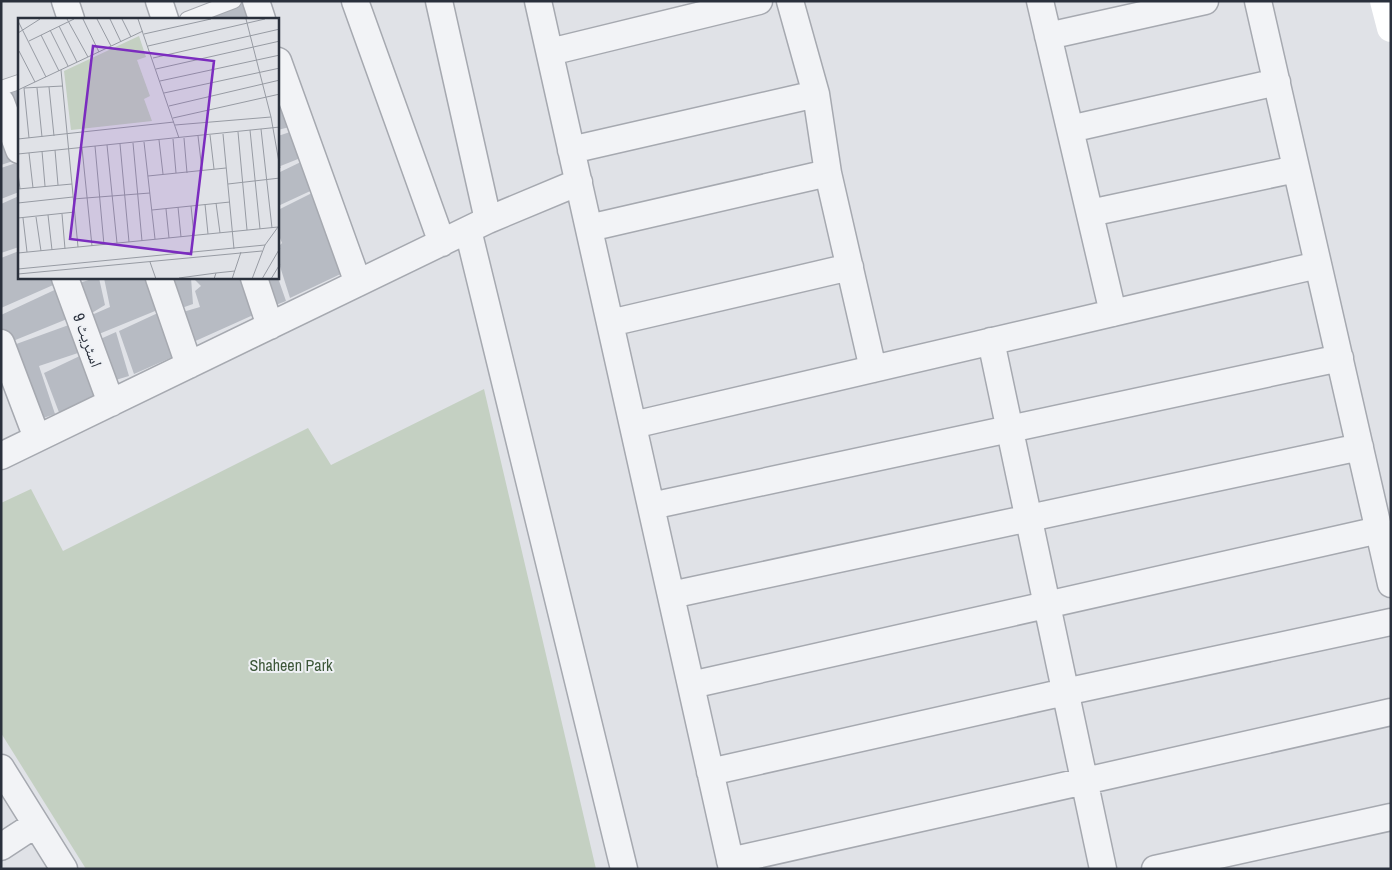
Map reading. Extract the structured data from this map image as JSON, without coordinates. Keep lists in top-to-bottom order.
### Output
{
  "streets": {
    "street": ["اسٹریٹ 9"]
  },
  "parks": ["Shaheen Park"]
}
